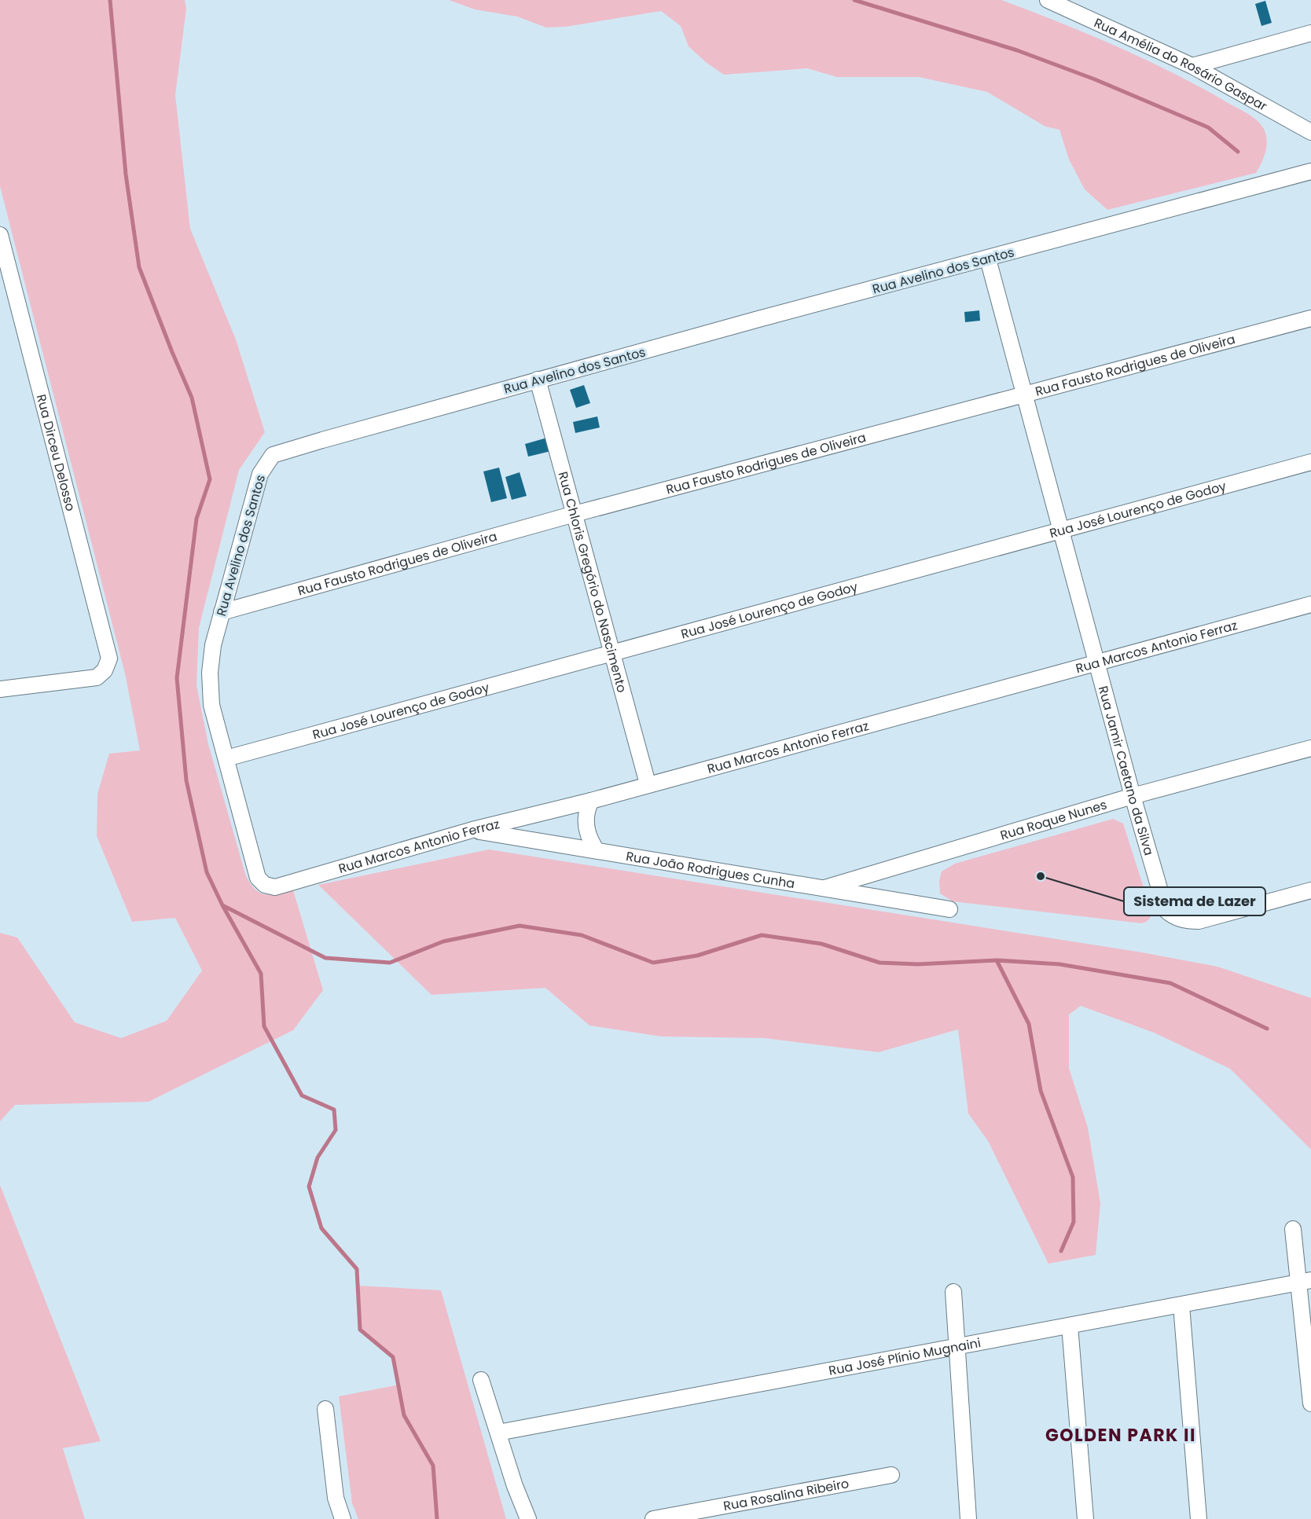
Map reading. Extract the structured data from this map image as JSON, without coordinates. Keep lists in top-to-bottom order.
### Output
{
  "streets": {
    "street": [
      "Rua Amélia do Rosário Gaspar",
      "Rua Avelino dos Santos",
      "Rua Fausto Rodrigues de Oliveira",
      "Rua Dirceu Delosso",
      "Rua José Lourenço de Godoy",
      "Rua Chloris Gregório do Nascimento",
      "Rua Marcos Antonio Ferraz",
      "Rua Jamir Caetano da Silva",
      "Rua Roque Nunes",
      "Rua João Rodrigues Cunha",
      "Rua José Plínio Mugnaini",
      "Rua Rosalina Ribeiro"
    ]
  },
  "crossings": [
    ["Rua Avelino dos Santos", "Rua Fausto Rodrigues de Oliveira"],
    ["Rua Avelino dos Santos", "Rua José Lourenço de Godoy"],
    ["Rua Avelino dos Santos", "Rua Chloris Gregório do Nascimento"],
    ["Rua Avelino dos Santos", "Rua Marcos Antonio Ferraz"],
    ["Rua Avelino dos Santos", "Rua Jamir Caetano da Silva"],
    ["Rua Fausto Rodrigues de Oliveira", "Rua Chloris Gregório do Nascimento"],
    ["Rua Fausto Rodrigues de Oliveira", "Rua Jamir Caetano da Silva"],
    ["Rua José Lourenço de Godoy", "Rua Chloris Gregório do Nascimento"],
    ["Rua José Lourenço de Godoy", "Rua Jamir Caetano da Silva"],
    ["Rua Chloris Gregório do Nascimento", "Rua Marcos Antonio Ferraz"],
    ["Rua Marcos Antonio Ferraz", "Rua Jamir Caetano da Silva"],
    ["Rua Marcos Antonio Ferraz", "Rua João Rodrigues Cunha"],
    ["Rua Jamir Caetano da Silva", "Rua Roque Nunes"],
    ["Rua Roque Nunes", "Rua João Rodrigues Cunha"]
  ],
  "districts": ["GOLDEN PARK II"],
  "places": ["Sistema de Lazer"]
}
